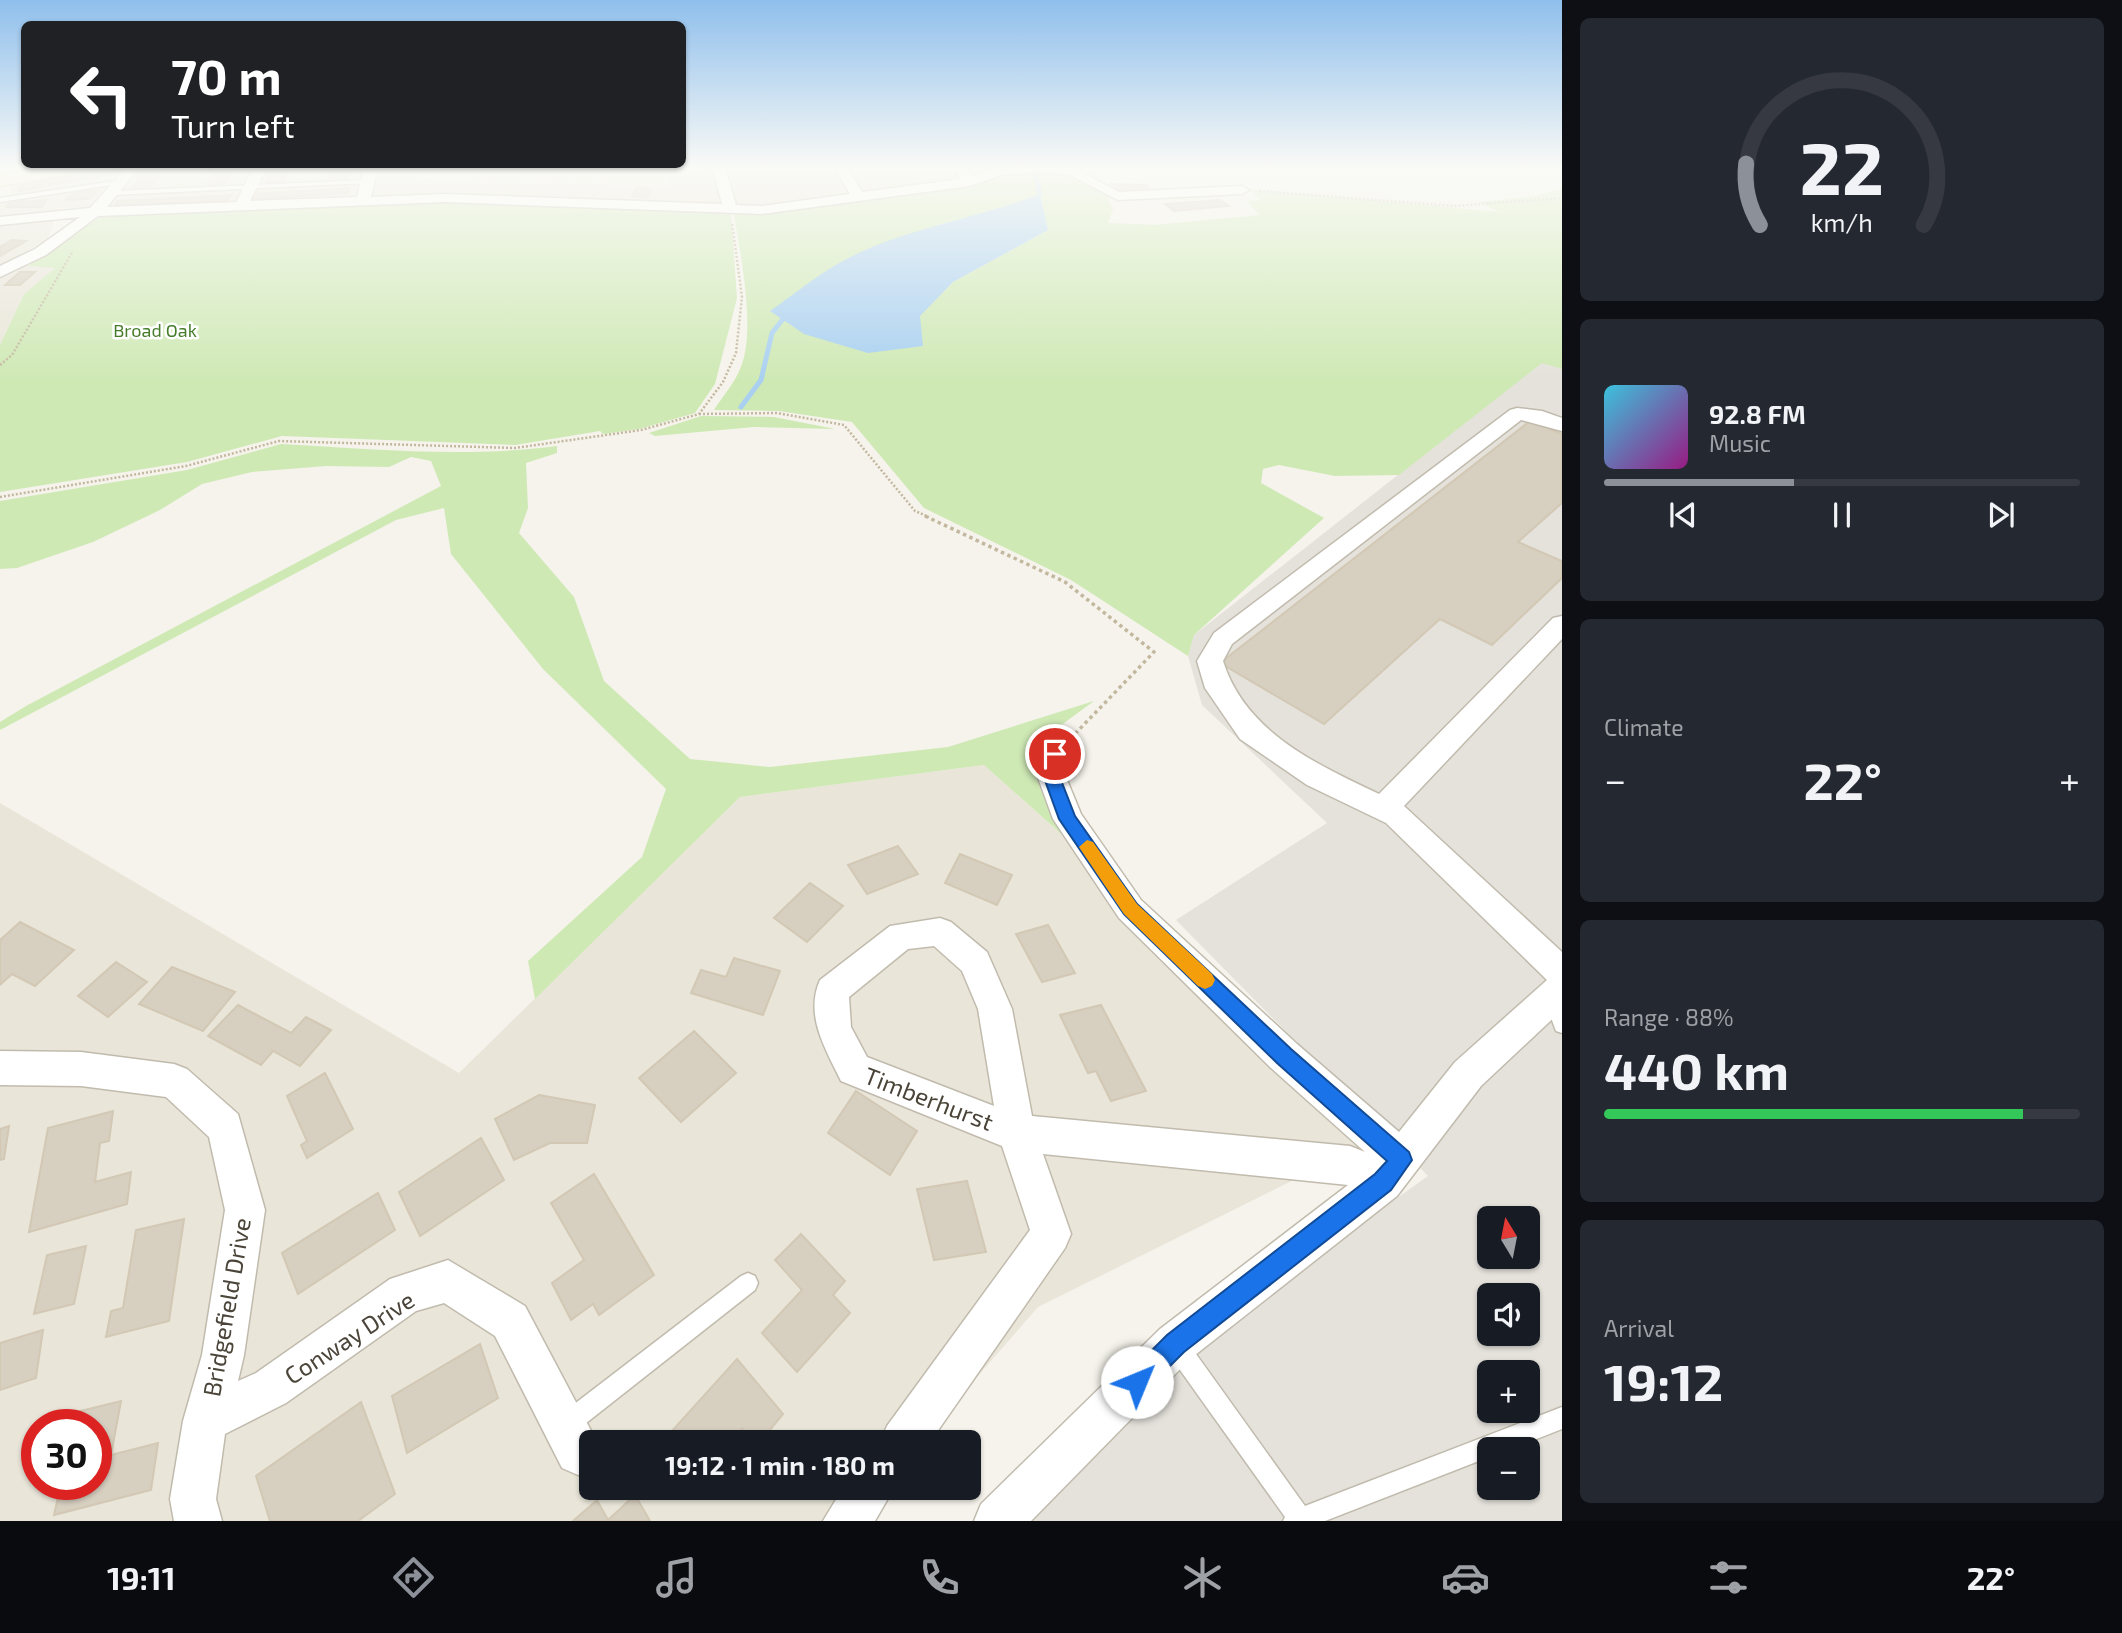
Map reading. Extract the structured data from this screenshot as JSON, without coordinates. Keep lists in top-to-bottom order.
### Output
{
  "streets": {
    "street": ["Timberhurst", "Bridgefield Drive", "Conway Drive"]
  },
  "crossings": [
    ["Bridgefield Drive", "Conway Drive"]
  ],
  "parks": ["Broad Oak"],
  "north": "top",
  "page": {
    "turn": ["70 m", "Turn left"],
    "song": ["92.8 FM", "Music"],
    "tile": [
      "Climate",
      ["Range · 88%", "440 km"],
      ["Arrival", "19:12"]
    ],
    "heat": ["−", "22°", "+"],
    "map_buttons": ["+", "−"],
    "limit": "30",
    "trip": "19:12 · 1 min · 180 m",
    "tabs": ["19:11", "22°"],
    "gauge": ["22", "km/h"]
  }
}
